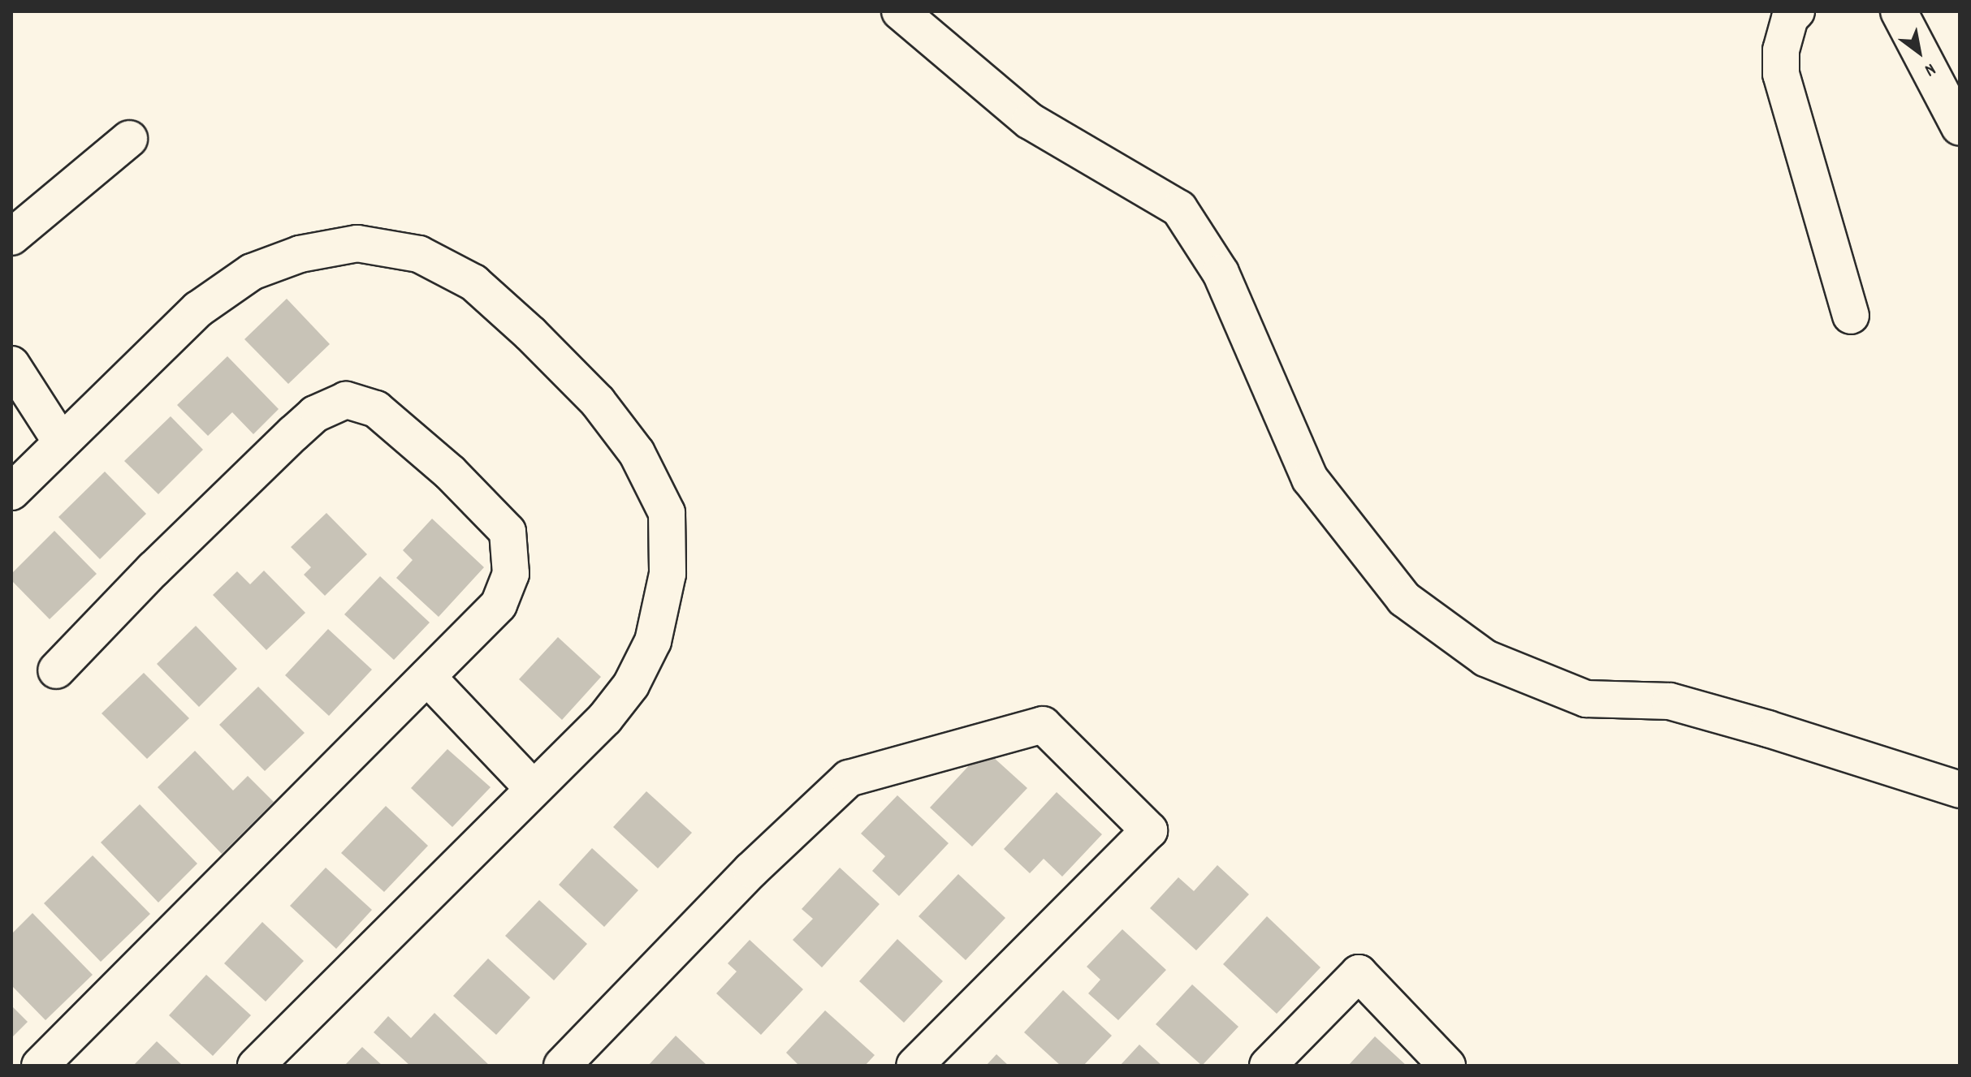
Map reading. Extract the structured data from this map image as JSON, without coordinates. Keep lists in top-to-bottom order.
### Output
{
  "north": "bottom right"
}
